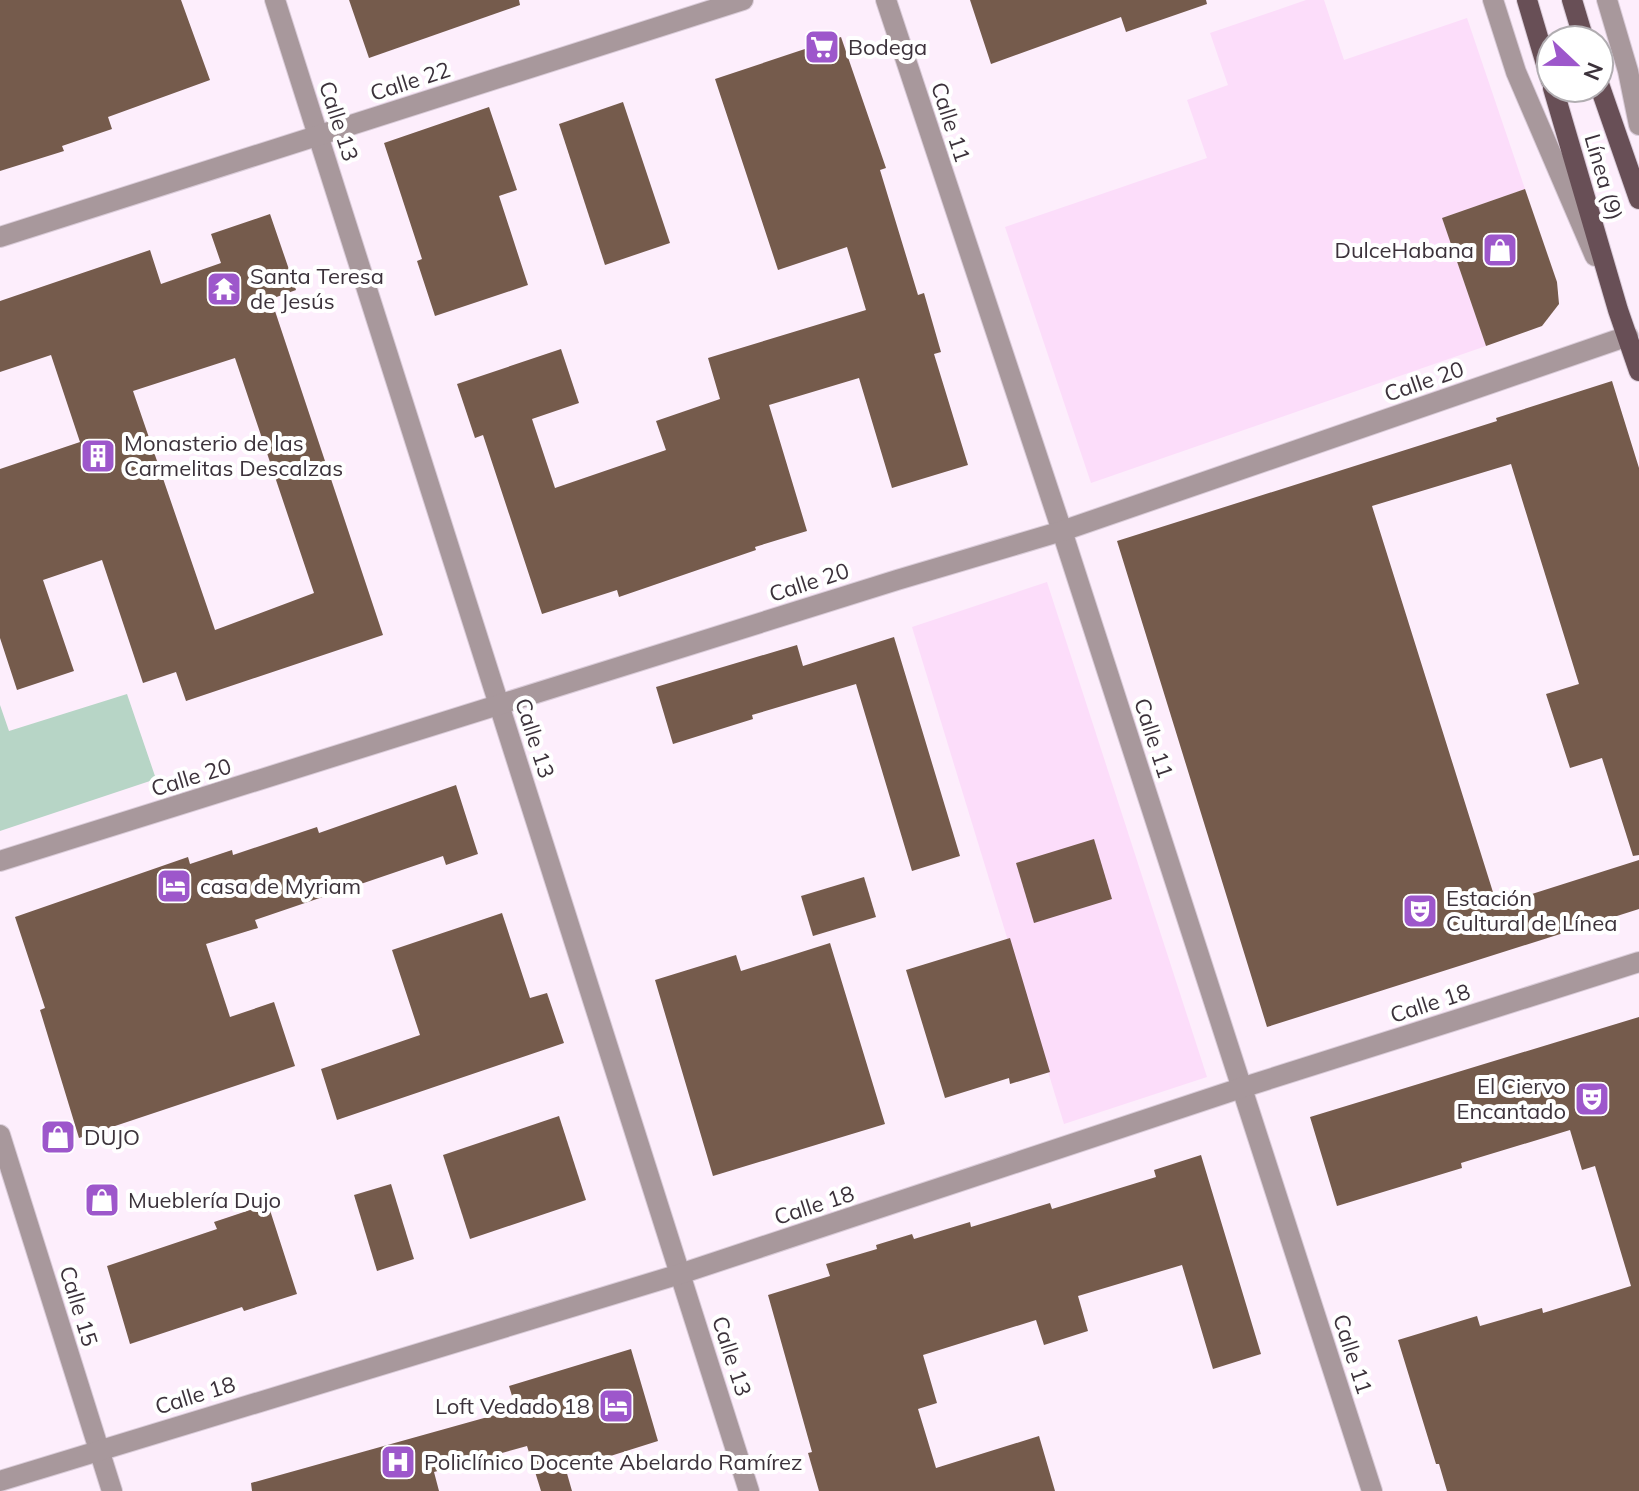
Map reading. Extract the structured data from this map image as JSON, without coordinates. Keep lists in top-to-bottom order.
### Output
{
  "streets": {
    "main road": ["Línea (9)"],
    "street": [
      "Calle 22",
      "Calle 13",
      "Calle 11",
      "Calle 20",
      "Calle 18",
      "Calle 15"
    ]
  },
  "crossings": [
    ["Calle 22", "Calle 13"],
    ["Calle 13", "Calle 20"],
    ["Calle 13", "Calle 18"],
    ["Calle 11", "Calle 20"],
    ["Calle 11", "Calle 18"],
    ["Línea (9)", "Calle 20"],
    ["Calle 18", "Calle 15"]
  ],
  "places": {
    "supermarket": ["Bodega"],
    "shop": ["DulceHabana", "DUJO", "Mueblería Dujo"],
    "temple": ["Santa Teresa de Jesús"],
    "building": ["Monasterio de las Carmelitas Descalzas"],
    "hotel": ["casa de Myriam", "Loft Vedado 18"],
    "theatre": ["Estación Cultural de Línea", "El Ciervo Encantado"],
    "hospital": ["Policlínico Docente Abelardo Ramírez"]
  },
  "north": "right"
}
